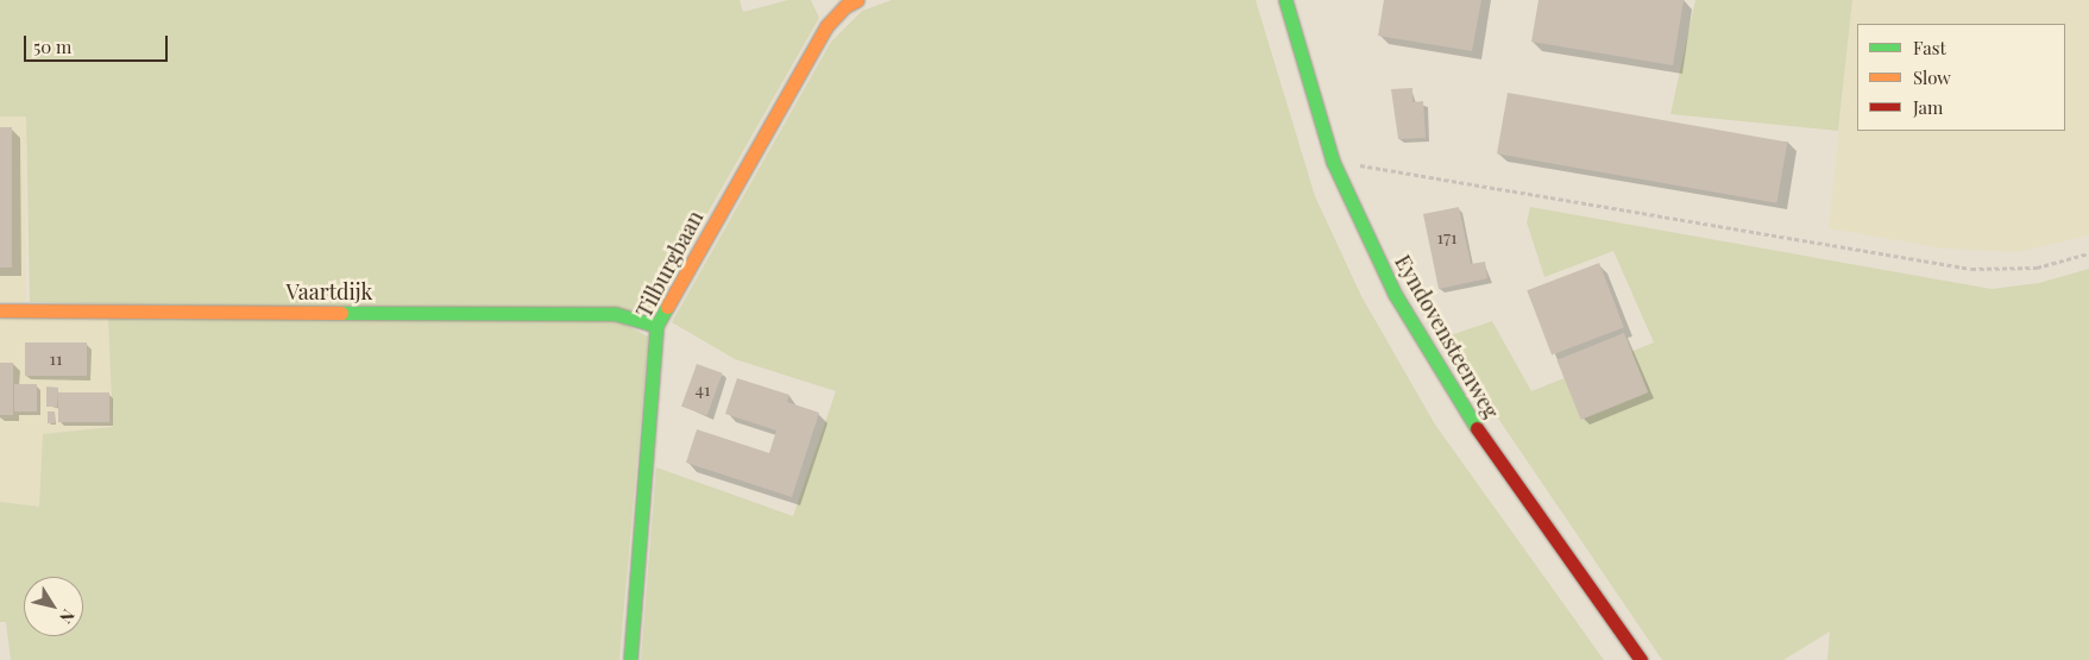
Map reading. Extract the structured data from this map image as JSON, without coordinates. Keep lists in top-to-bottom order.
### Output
{
  "streets": {
    "street": ["Tilburgbaan", "Vaartdijk", "Eyndovensteenweg"]
  },
  "crossings": [
    ["Tilburgbaan", "Vaartdijk"]
  ],
  "house_numbers": ["171", "11", "41"],
  "legend": ["Fast", "Slow", "Jam"],
  "scale_bar": "50 m",
  "north": "bottom right"
}
